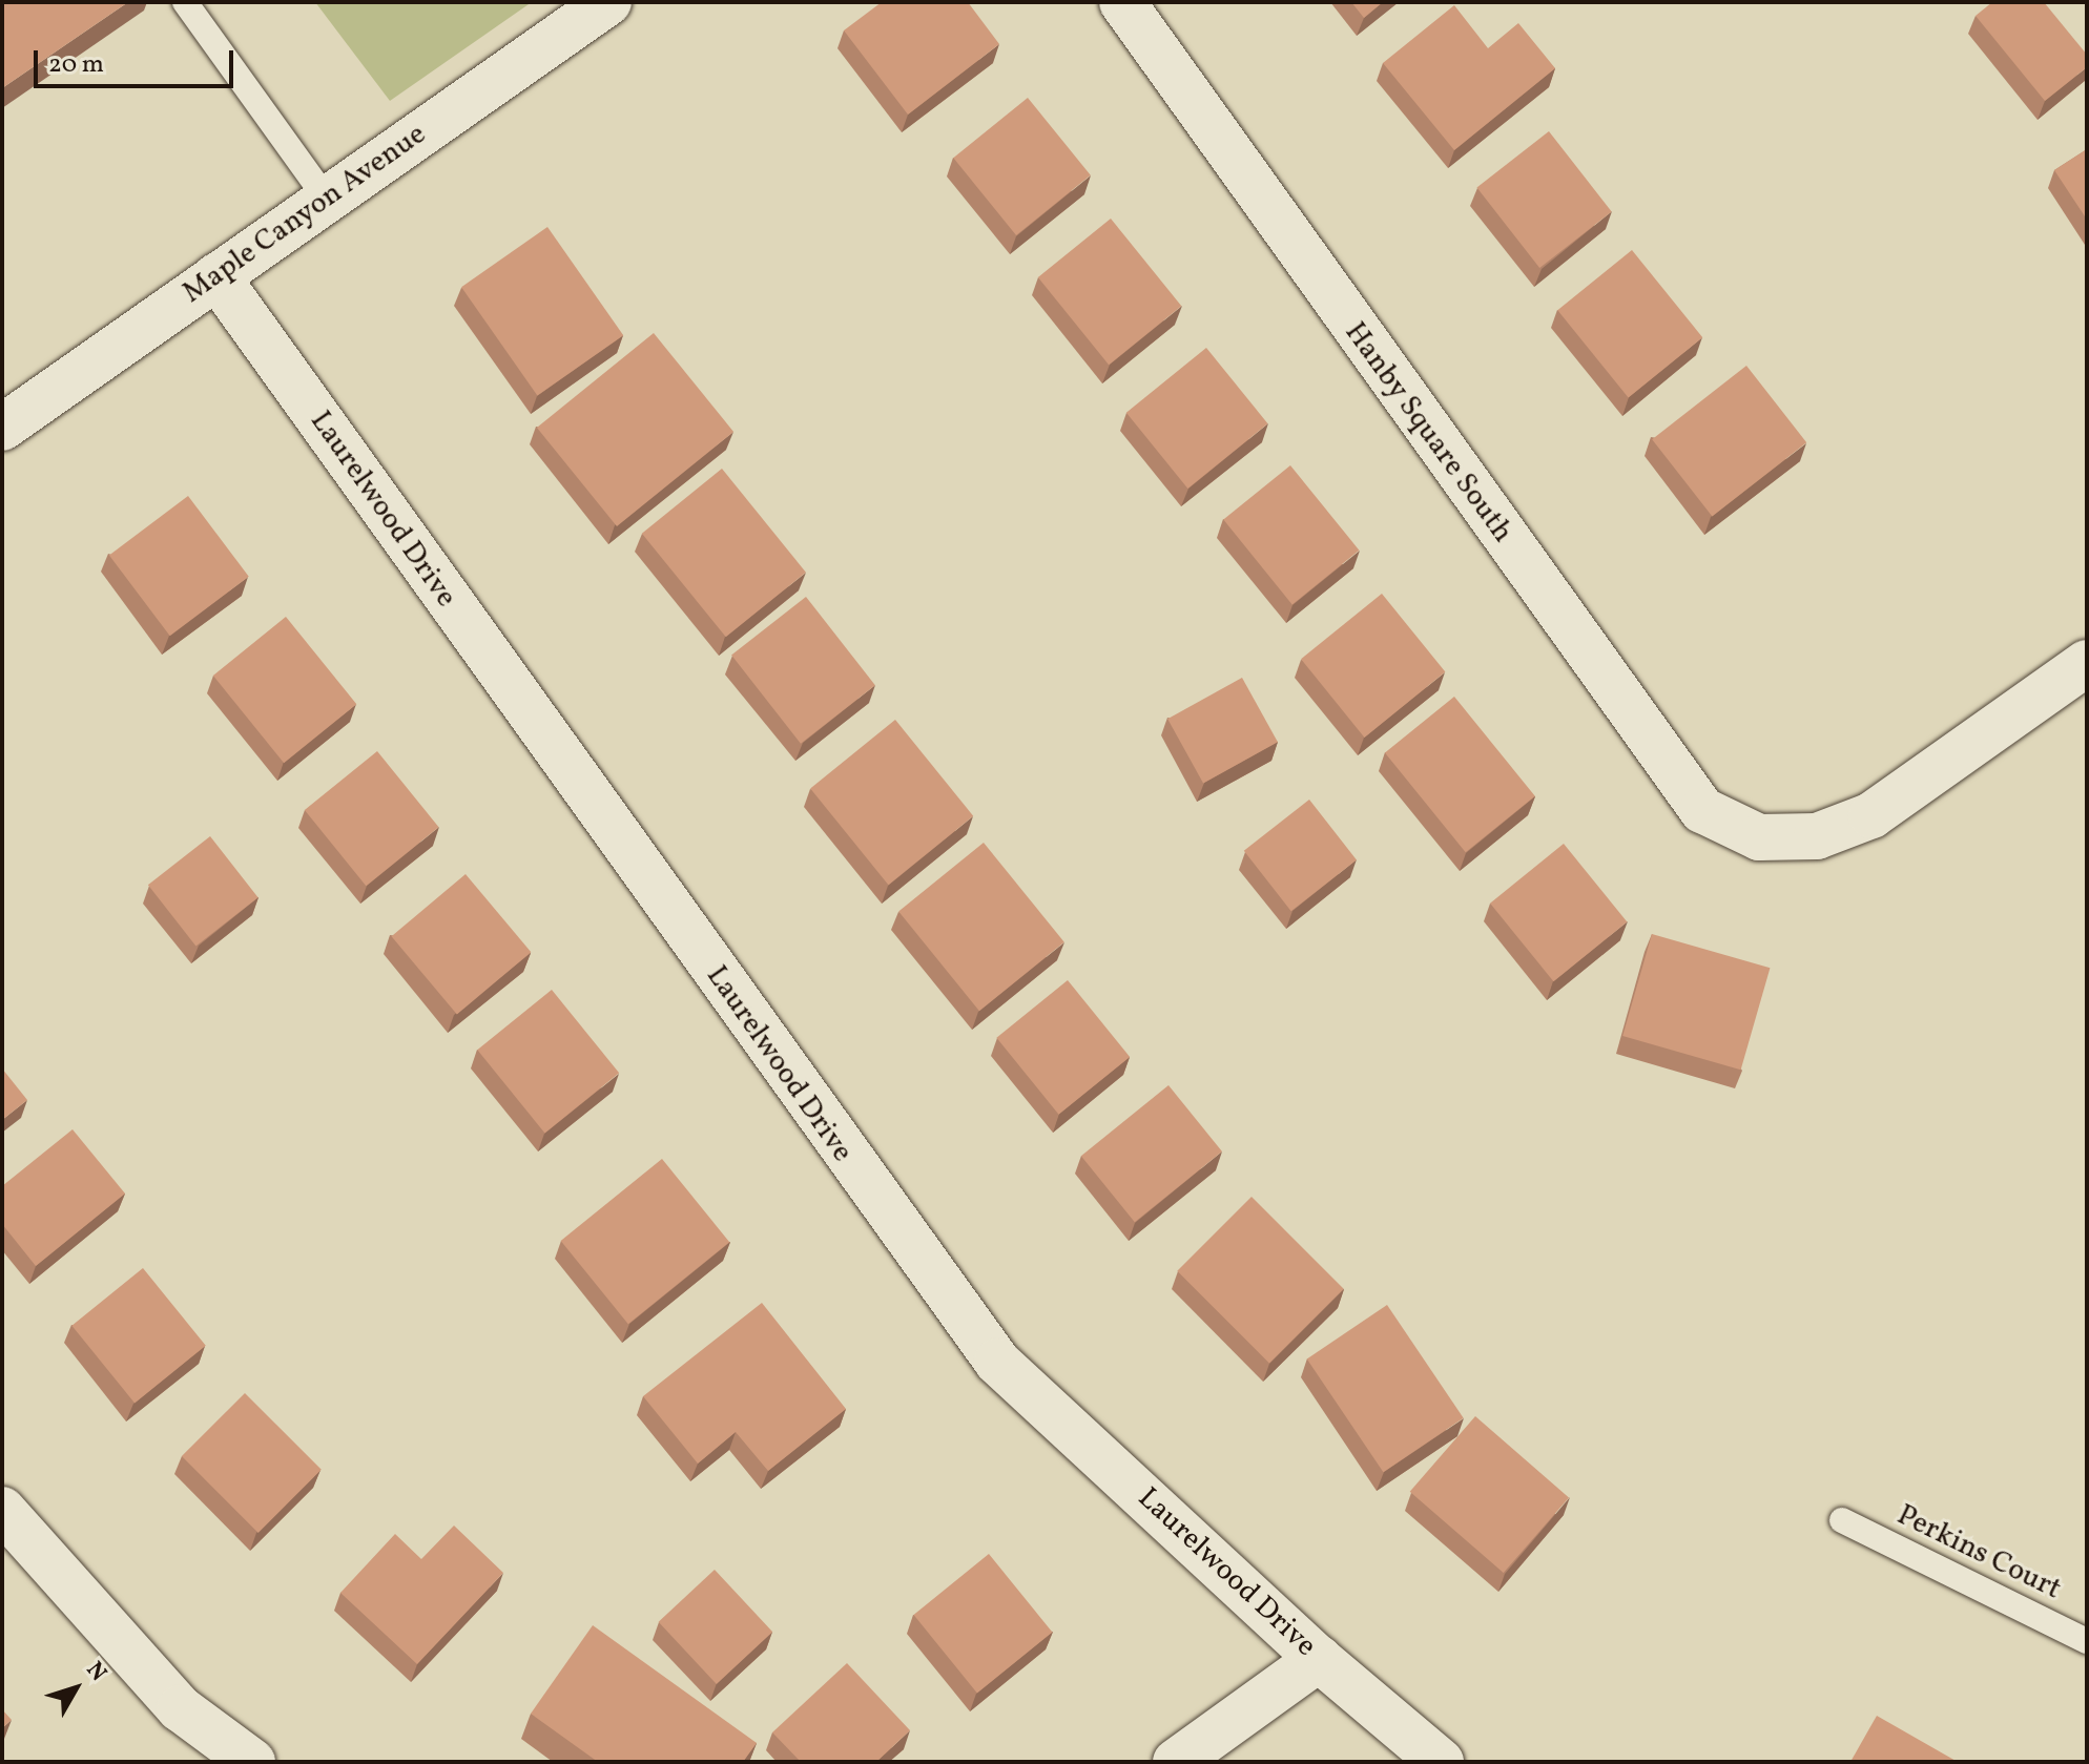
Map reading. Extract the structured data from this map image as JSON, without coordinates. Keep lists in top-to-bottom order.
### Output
{
  "streets": {
    "street": ["Maple Canyon Avenue", "Hanby Square South", "Laurelwood Drive"],
    "lane": ["Perkins Court"]
  },
  "crossings": [
    ["Maple Canyon Avenue", "Laurelwood Drive"]
  ],
  "scale_bar": "20 m",
  "north": "top right"
}
